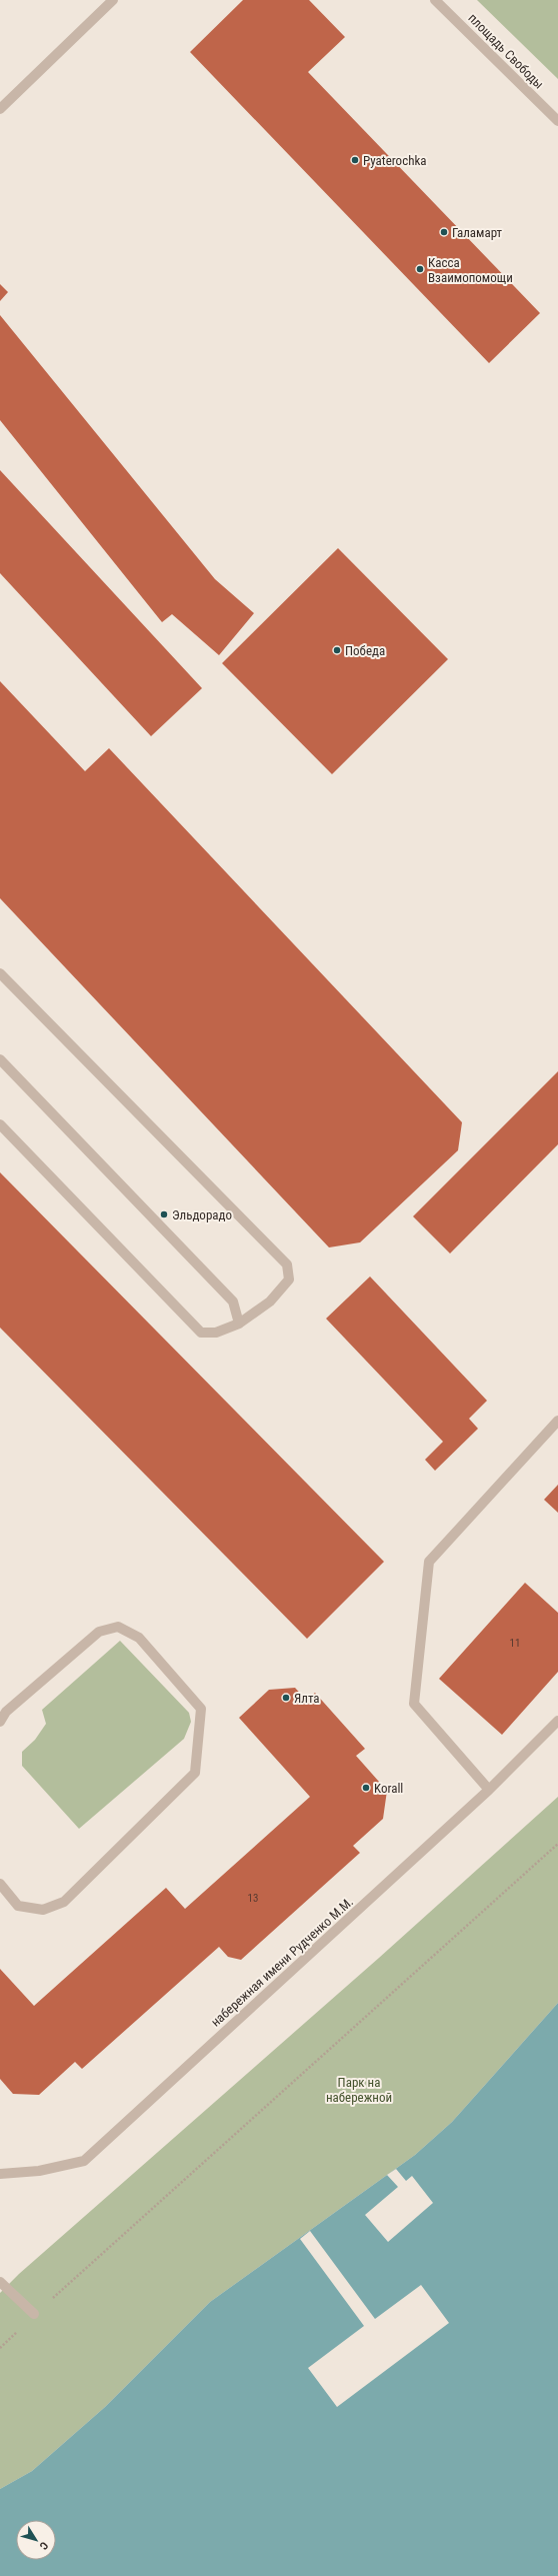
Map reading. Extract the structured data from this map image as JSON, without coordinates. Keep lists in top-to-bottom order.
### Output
{
  "streets": {
    "street": ["площадь Свободы", "набережная имени Рудченко М.М."]
  },
  "parks": ["Парк на набережной"],
  "places": [
    "Pyaterochka",
    "Галамарт",
    "Касса Взаимопомощи",
    "Победа",
    "Эльдорадо",
    "Ялта",
    "Korall"
  ],
  "house_numbers": ["11", "13"],
  "north": "bottom right"
}
